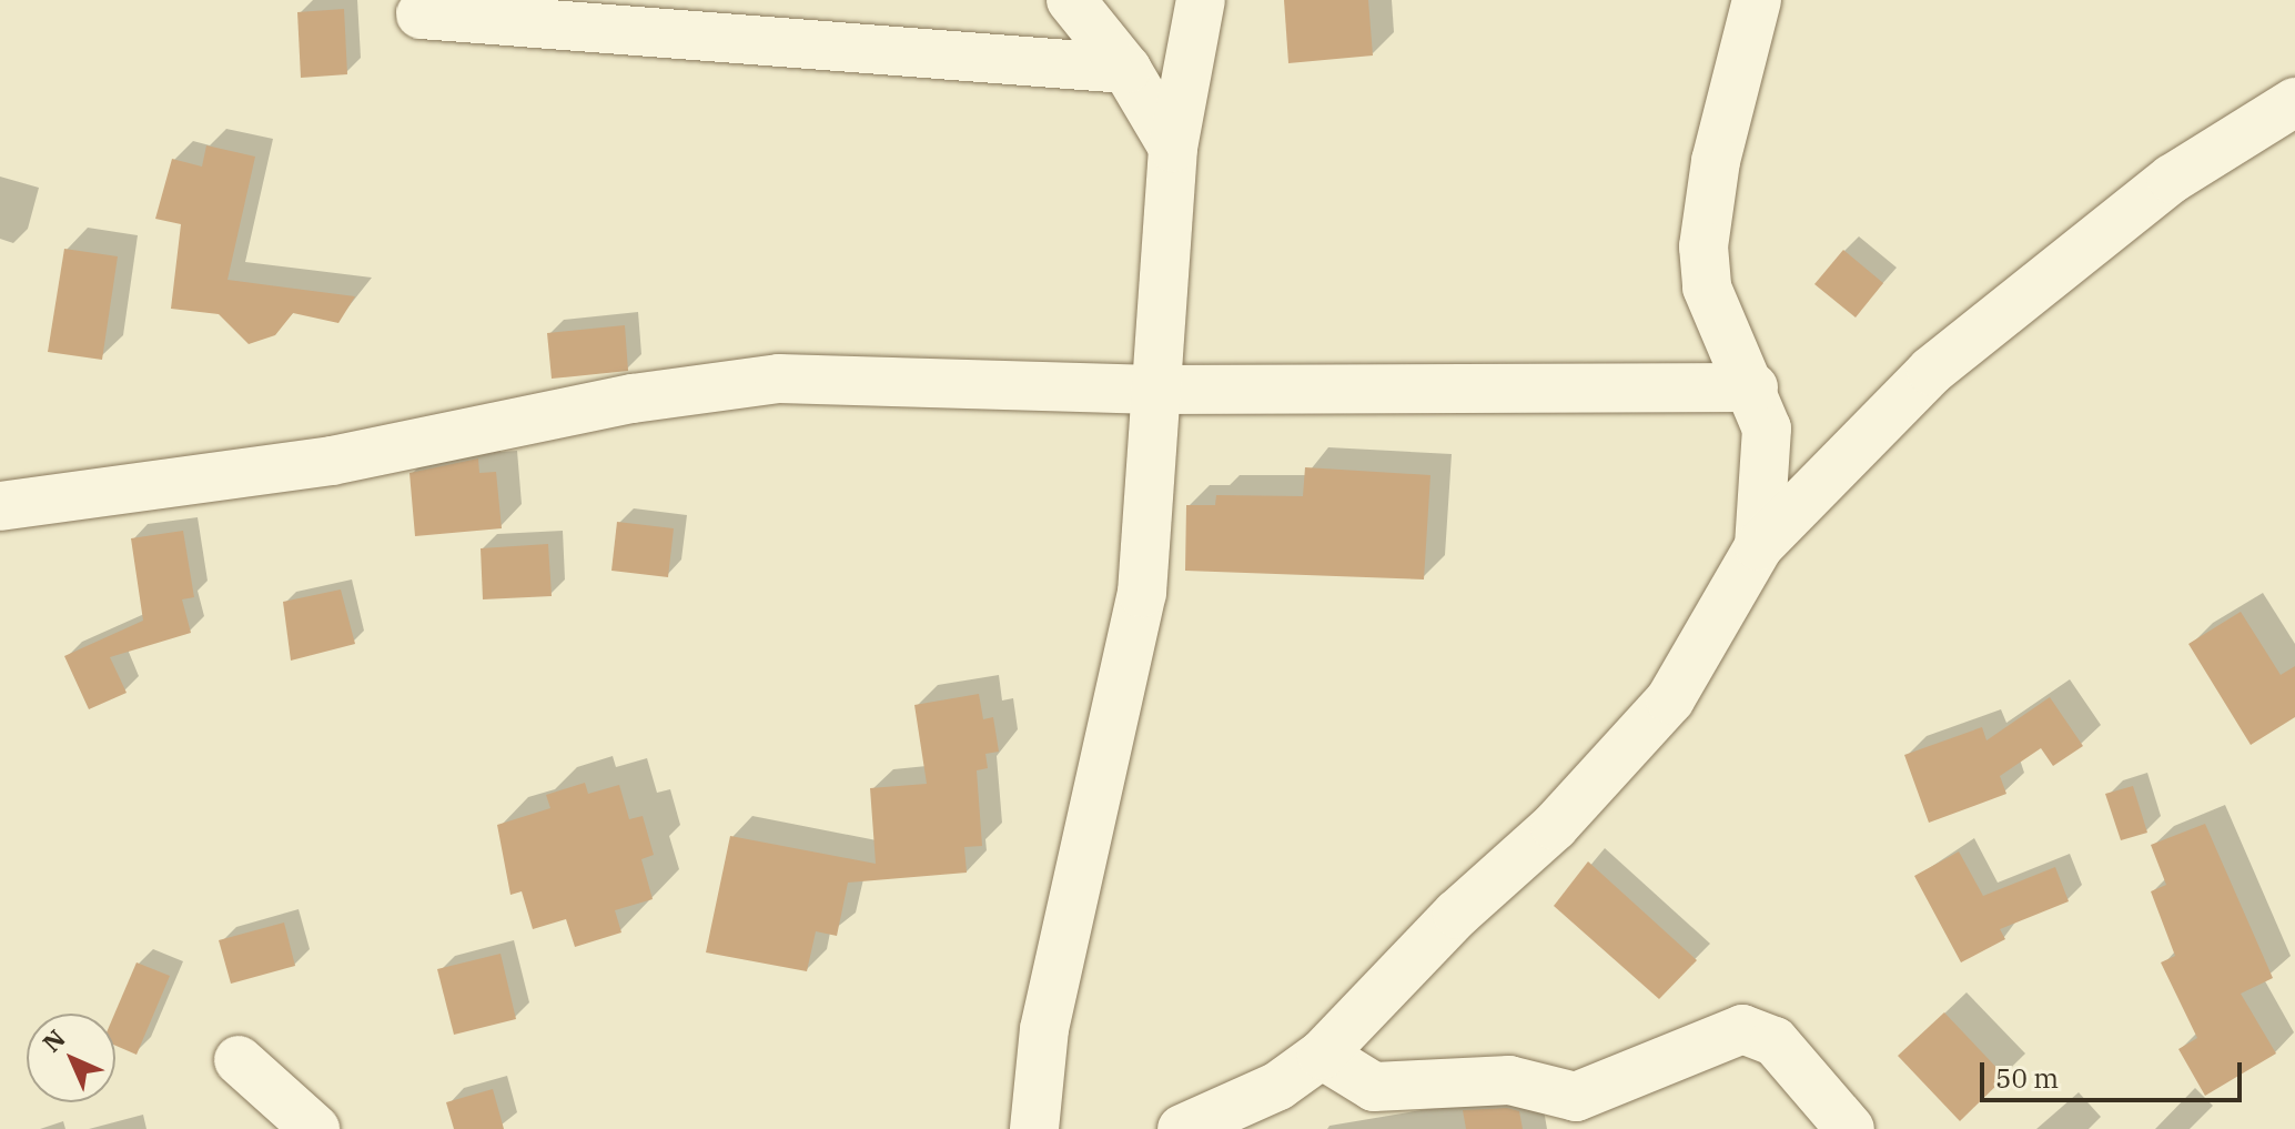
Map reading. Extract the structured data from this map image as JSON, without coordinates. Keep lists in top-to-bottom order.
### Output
{
  "scale_bar": "50 m",
  "north": "top left"
}
